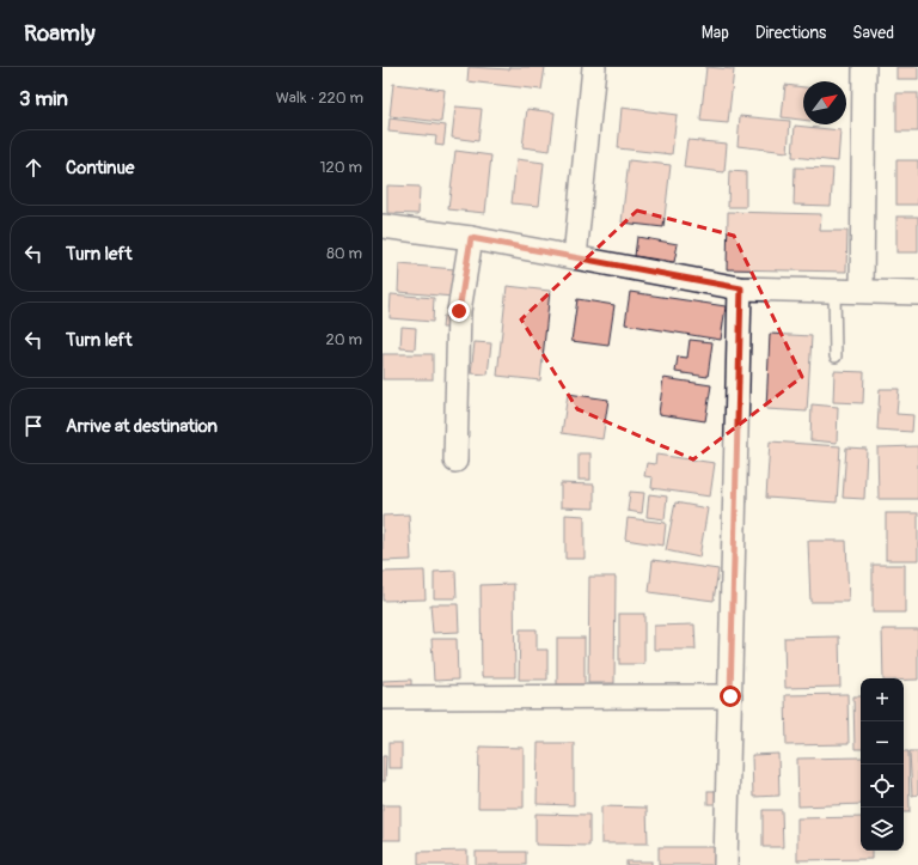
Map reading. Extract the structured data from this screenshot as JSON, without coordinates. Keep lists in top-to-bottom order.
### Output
{
  "north": "top right",
  "page": {
    "header": "Roamly",
    "nav": ["Map", "Directions", "Saved"],
    "heading": ["3 min", "Walk · 220 m"],
    "list": [
      ["Continue", "120 m"],
      ["Turn left", "80 m"],
      ["Turn left", "20 m"],
      "Arrive at destination"
    ],
    "map_buttons": ["+", "−"]
  }
}
